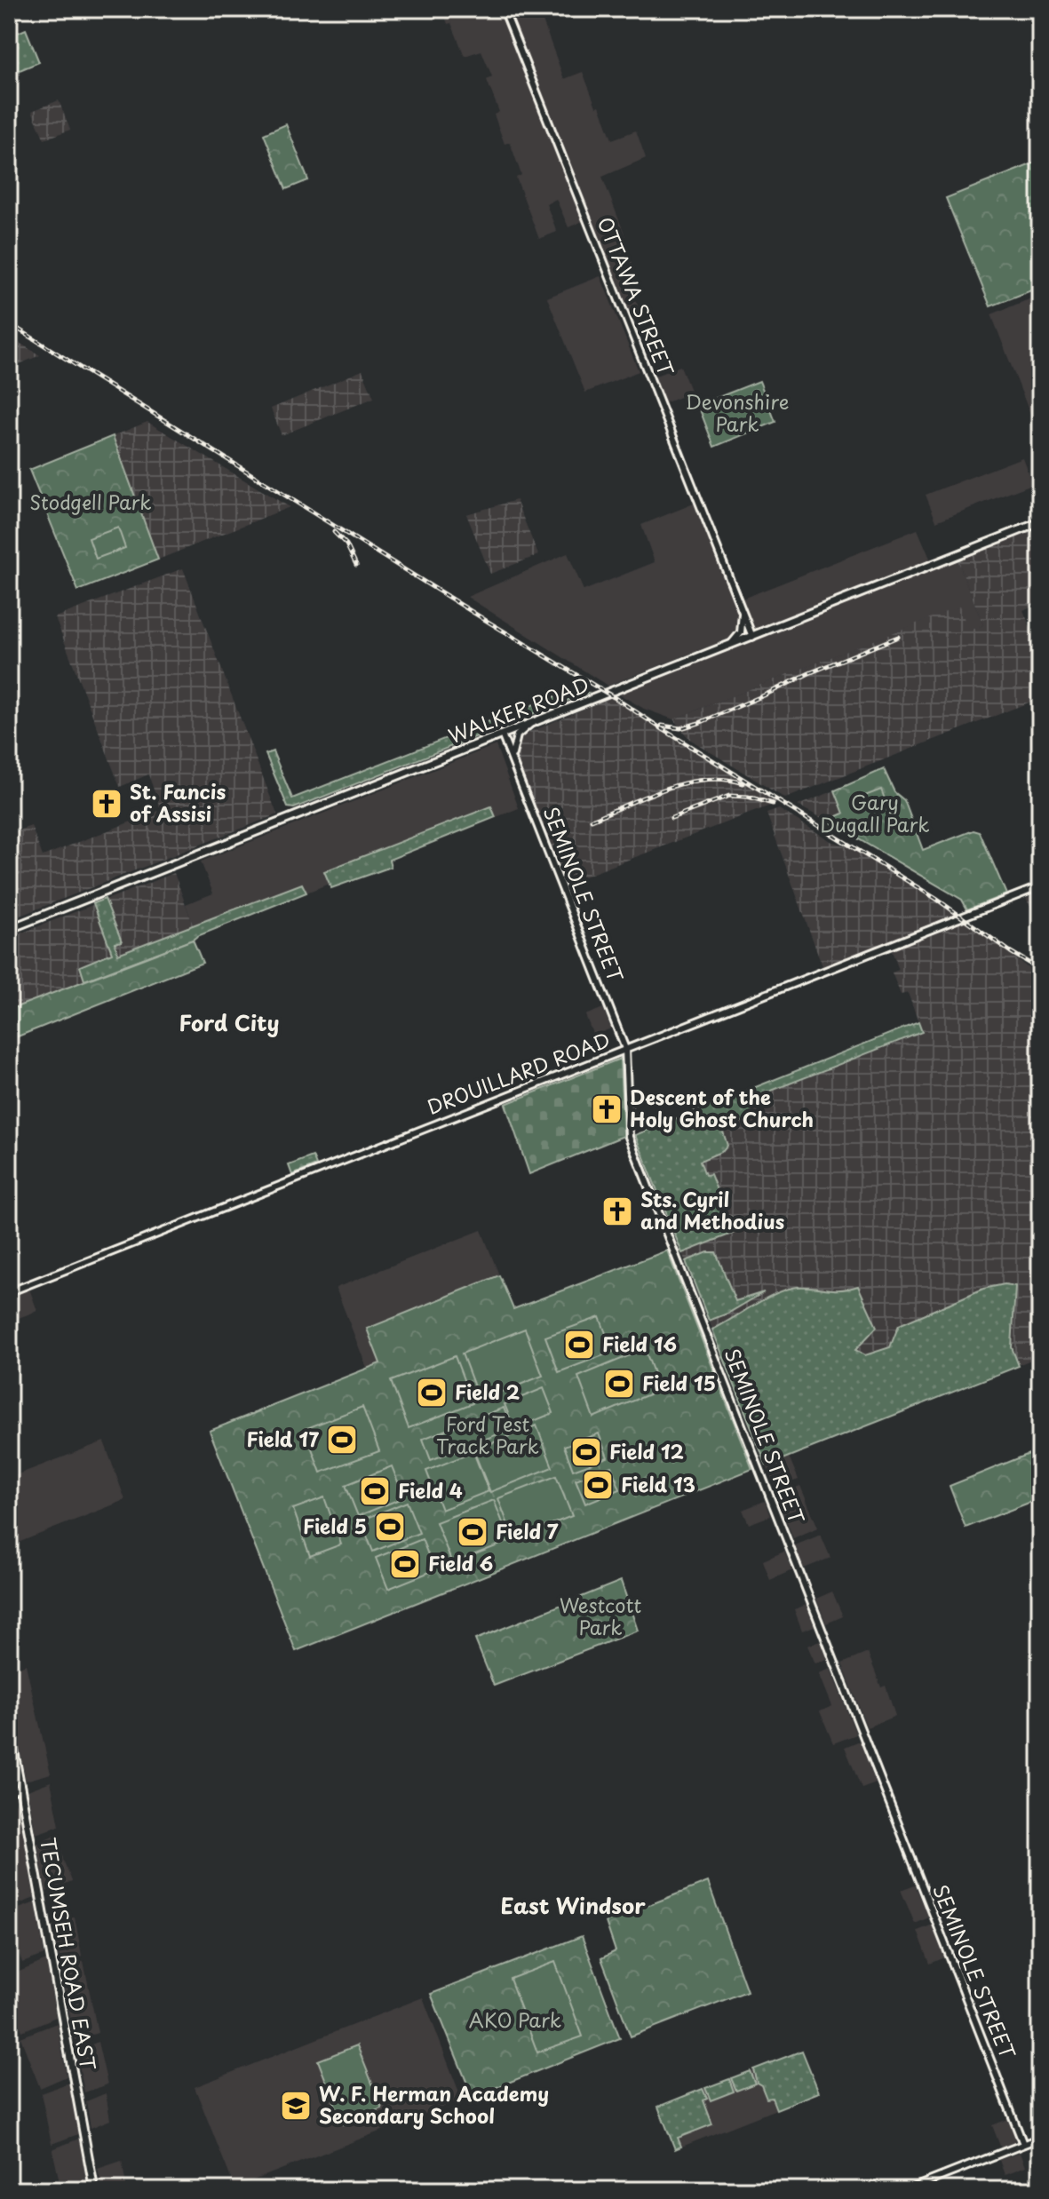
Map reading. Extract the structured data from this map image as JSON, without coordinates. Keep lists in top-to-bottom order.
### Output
{
  "streets": {
    "main road": ["WALKER ROAD", "TECUMSEH ROAD EAST"],
    "street": ["OTTAWA STREET", "SEMINOLE STREET", "DROUILLARD ROAD"]
  },
  "crossings": [
    ["OTTAWA STREET", "WALKER ROAD"],
    ["WALKER ROAD", "SEMINOLE STREET"],
    ["SEMINOLE STREET", "DROUILLARD ROAD"]
  ],
  "districts": ["Ford City", "East Windsor"],
  "parks": [
    "Devonshire Park",
    "Stodgell Park",
    "Gary Dugall Park",
    "Ford Test Track Park",
    "Westcott Park",
    "AKO Park"
  ],
  "places": {
    "church": ["St. Fancis of Assisi", "Descent of the Holy Ghost Church", "Sts. Cyril and Methodius"],
    "sports": [
      "Field 16",
      "Field 15",
      "Field 2",
      "Field 17",
      "Field 12",
      "Field 13",
      "Field 4",
      "Field 5",
      "Field 7",
      "Field 6"
    ],
    "school or university": ["W. F. Herman Academy Secondary School"]
  }
}
